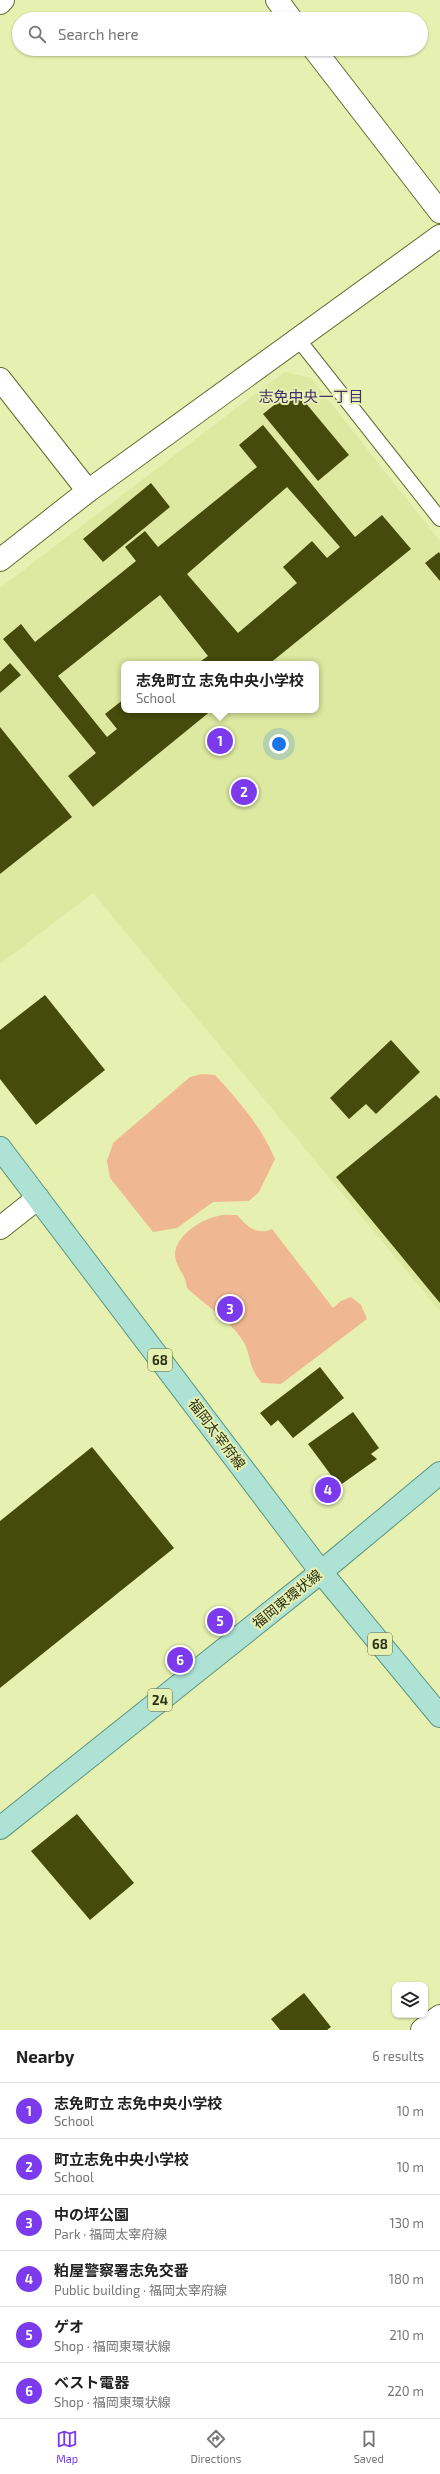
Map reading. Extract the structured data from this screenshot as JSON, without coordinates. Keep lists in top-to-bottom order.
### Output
{
  "streets": {
    "main road": [
      "68",
      "福岡太宰府線",
      "福岡東環状線",
      "24"
    ]
  },
  "crossings": [
    ["福岡太宰府線", "福岡東環状線"]
  ],
  "districts": ["志免中央一丁目"],
  "page": {
    "search": "Search here",
    "popup": ["志免町立 志免中央小学校", "School"],
    "pins": [
      "1",
      "2",
      "3",
      "4",
      "5",
      "6"
    ],
    "heading": ["Nearby", "6 results"],
    "list": [
      {
        "mark": "1",
        "name": "志免町立 志免中央小学校",
        "note": "School",
        "value": "10 m"
      },
      {
        "mark": "2",
        "name": "町立志免中央小学校",
        "note": "School",
        "value": "10 m"
      },
      {
        "mark": "3",
        "name": "中の坪公園",
        "note": "Park · 福岡太宰府線",
        "value": "130 m"
      },
      {
        "mark": "4",
        "name": "粕屋警察署志免交番",
        "note": "Public building · 福岡太宰府線",
        "value": "180 m"
      },
      {
        "mark": "5",
        "name": "ゲオ",
        "note": "Shop · 福岡東環状線",
        "value": "210 m"
      },
      {
        "mark": "6",
        "name": "ベスト電器",
        "note": "Shop · 福岡東環状線",
        "value": "220 m"
      }
    ],
    "nav": ["Map", "Directions", "Saved"]
  }
}
